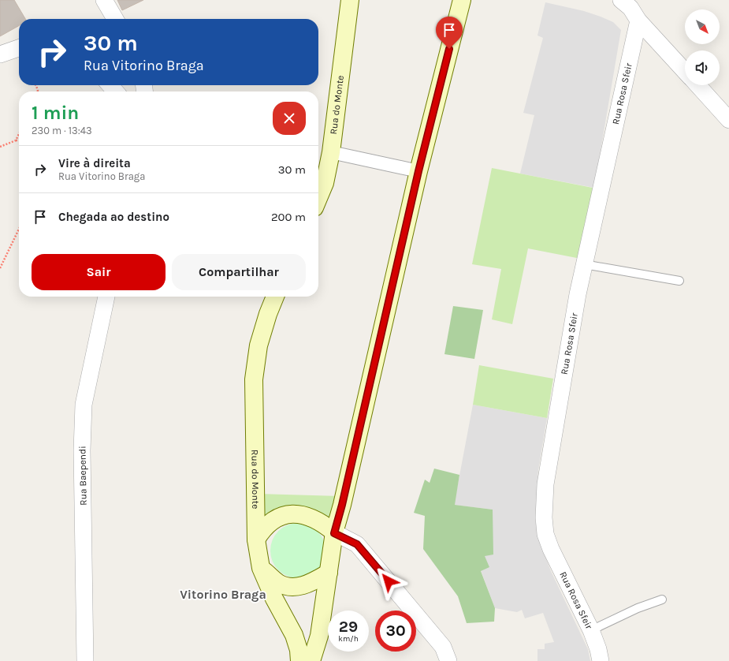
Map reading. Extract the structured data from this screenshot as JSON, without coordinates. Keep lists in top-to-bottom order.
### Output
{
  "streets": {
    "main road": ["Rua do Monte"],
    "street": ["Rua Rosa Sfeir", "Rua Baependi"]
  },
  "districts": ["Vitorino Braga"],
  "north": "bottom right",
  "page": {
    "turn": ["30 m", "Rua Vitorino Braga"],
    "heading": ["1 min", "230 m · 13:43"],
    "list": [
      {
        "name": "Vire à direita",
        "note": "Rua Vitorino Braga",
        "value": "30 m"
      },
      {
        "name": "Chegada ao destino",
        "value": "200 m"
      }
    ],
    "buttons": ["Sair", "Compartilhar"],
    "speed": "29 km/h",
    "limit": "30"
  }
}
